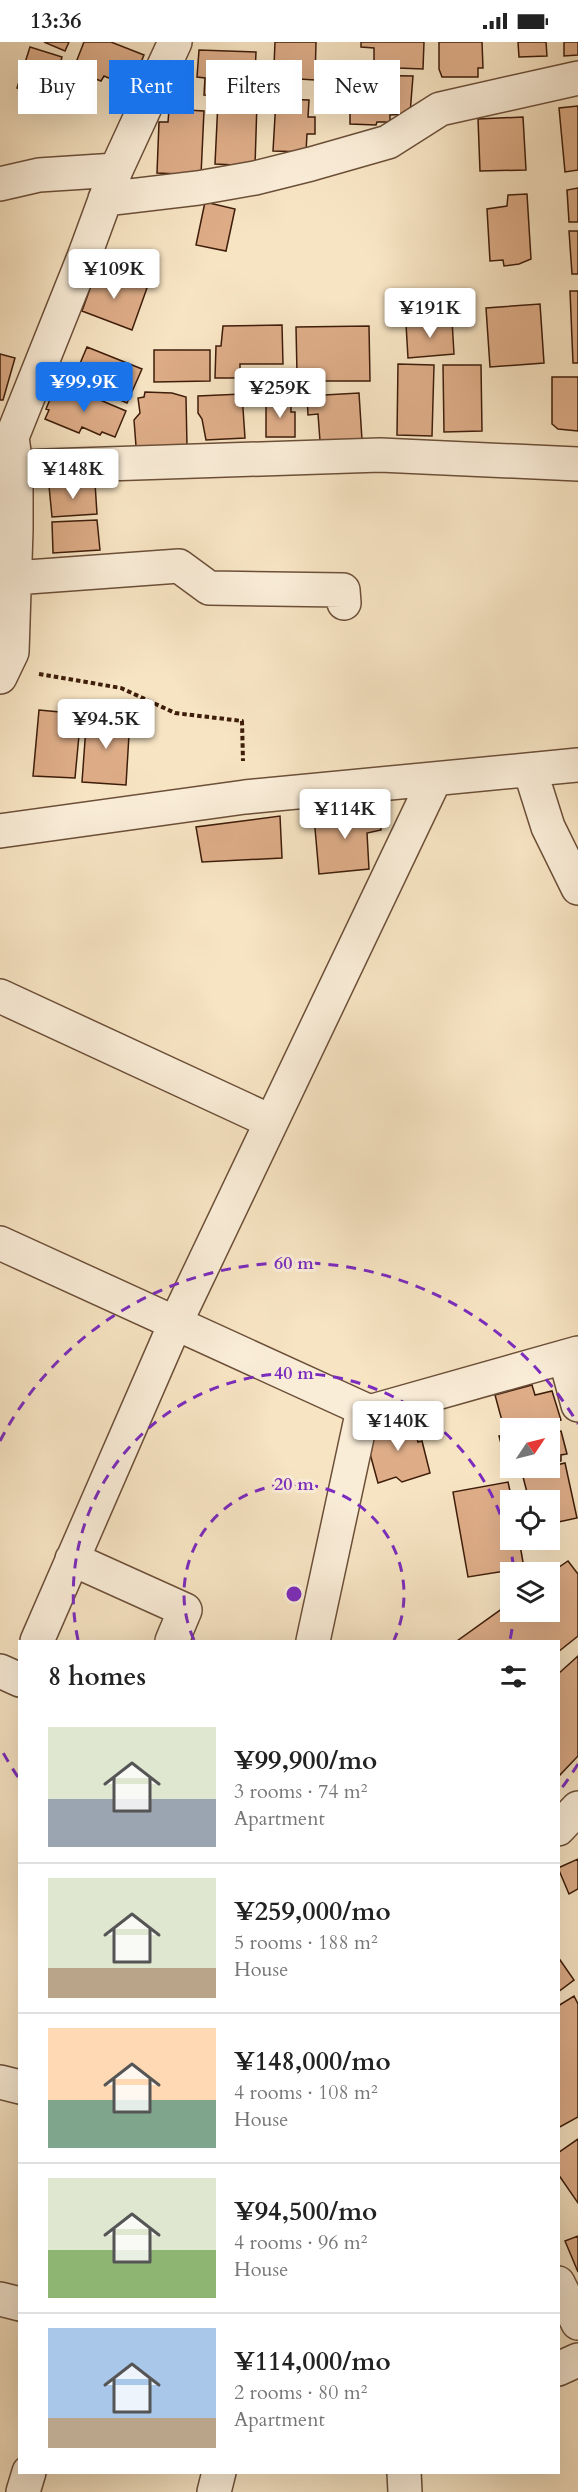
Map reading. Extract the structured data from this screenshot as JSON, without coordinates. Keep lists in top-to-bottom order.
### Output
{
  "north": "top right",
  "page": {
    "status": "13:36",
    "chip": [
      "Buy",
      "Rent",
      "Filters",
      "New"
    ],
    "price": [
      "¥109K",
      "¥191K",
      "¥99.9K",
      "¥259K",
      "¥148K",
      "¥94.5K",
      "¥114K",
      "¥140K"
    ],
    "heading": "8 homes",
    "list": [
      {
        "name": "¥99,900/mo",
        "note": "3 rooms · 74 m² · Apartment"
      },
      {
        "name": "¥259,000/mo",
        "note": "5 rooms · 188 m² · House"
      },
      {
        "name": "¥148,000/mo",
        "note": "4 rooms · 108 m² · House"
      },
      {
        "name": "¥94,500/mo",
        "note": "4 rooms · 96 m² · House"
      },
      {
        "name": "¥114,000/mo",
        "note": "2 rooms · 80 m² · Apartment"
      }
    ]
  },
  "rings": ["60 m", "40 m", "20 m"]
}
